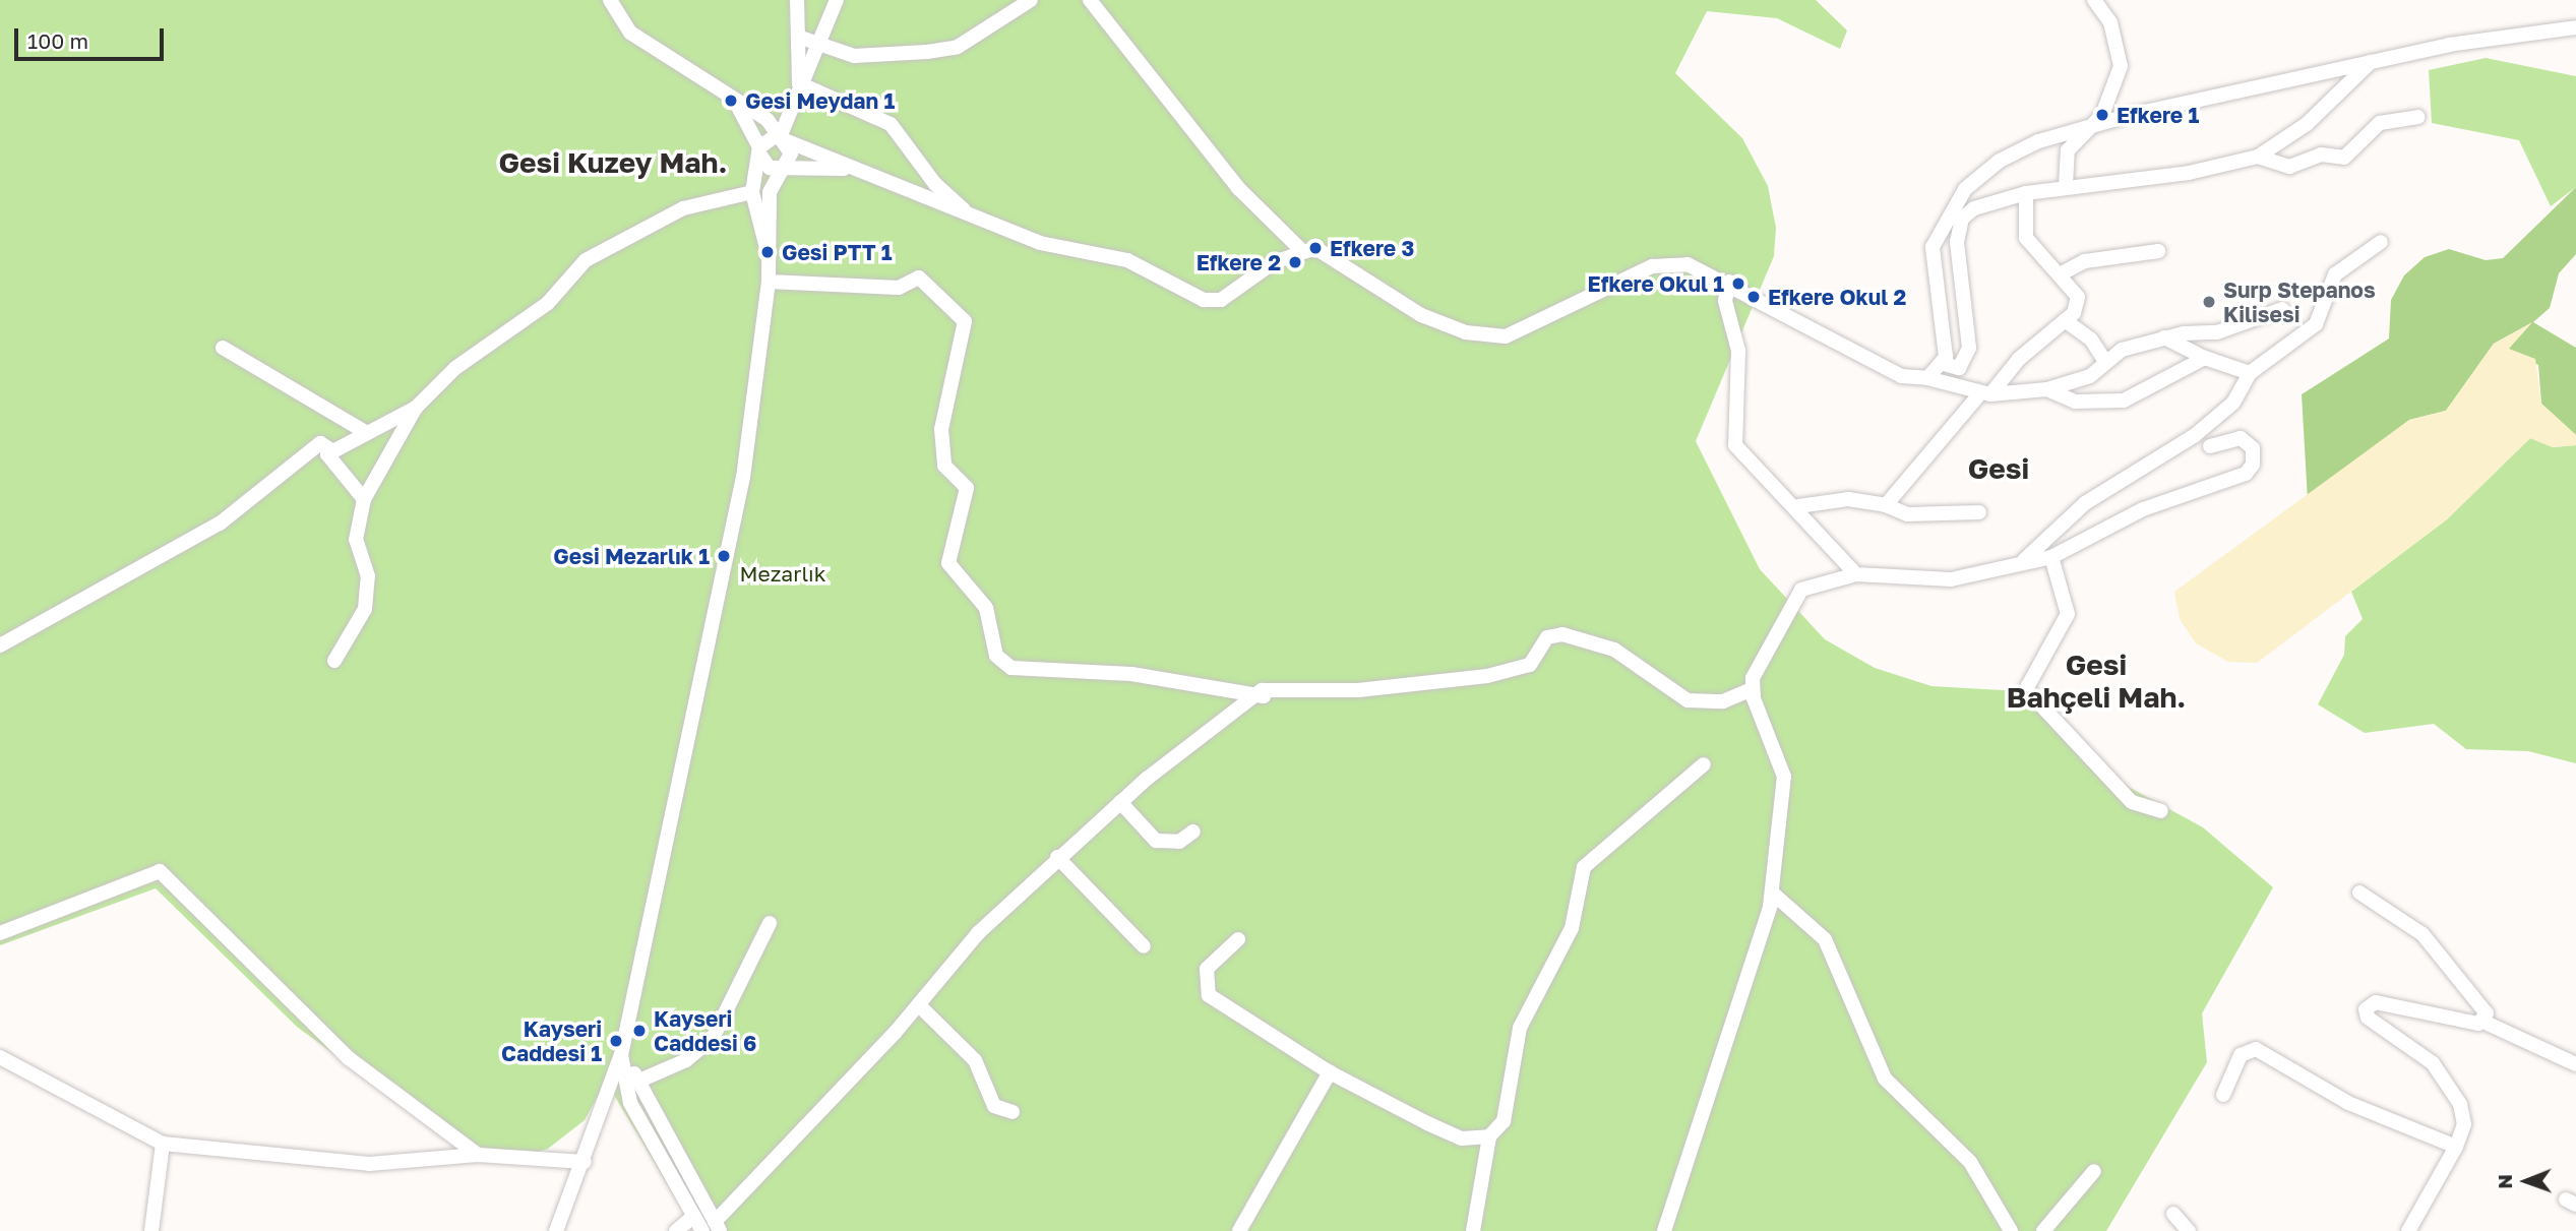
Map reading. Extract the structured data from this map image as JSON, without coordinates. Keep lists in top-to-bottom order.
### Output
{
  "districts": ["Gesi Kuzey Mah.", "Gesi", "Gesi Bahçeli Mah."],
  "parks": ["Mezarlık"],
  "places": [
    "Gesi Meydan 1",
    "Efkere 1",
    "Efkere 3",
    "Gesi PTT 1",
    "Efkere 2",
    "Efkere Okul 1",
    "Efkere Okul 2",
    "Surp Stepanos Kilisesi",
    "Gesi Mezarlık 1",
    "Kayseri Caddesi 6",
    "Kayseri Caddesi 1"
  ],
  "scale_bar": "100 m",
  "north": "left"
}
